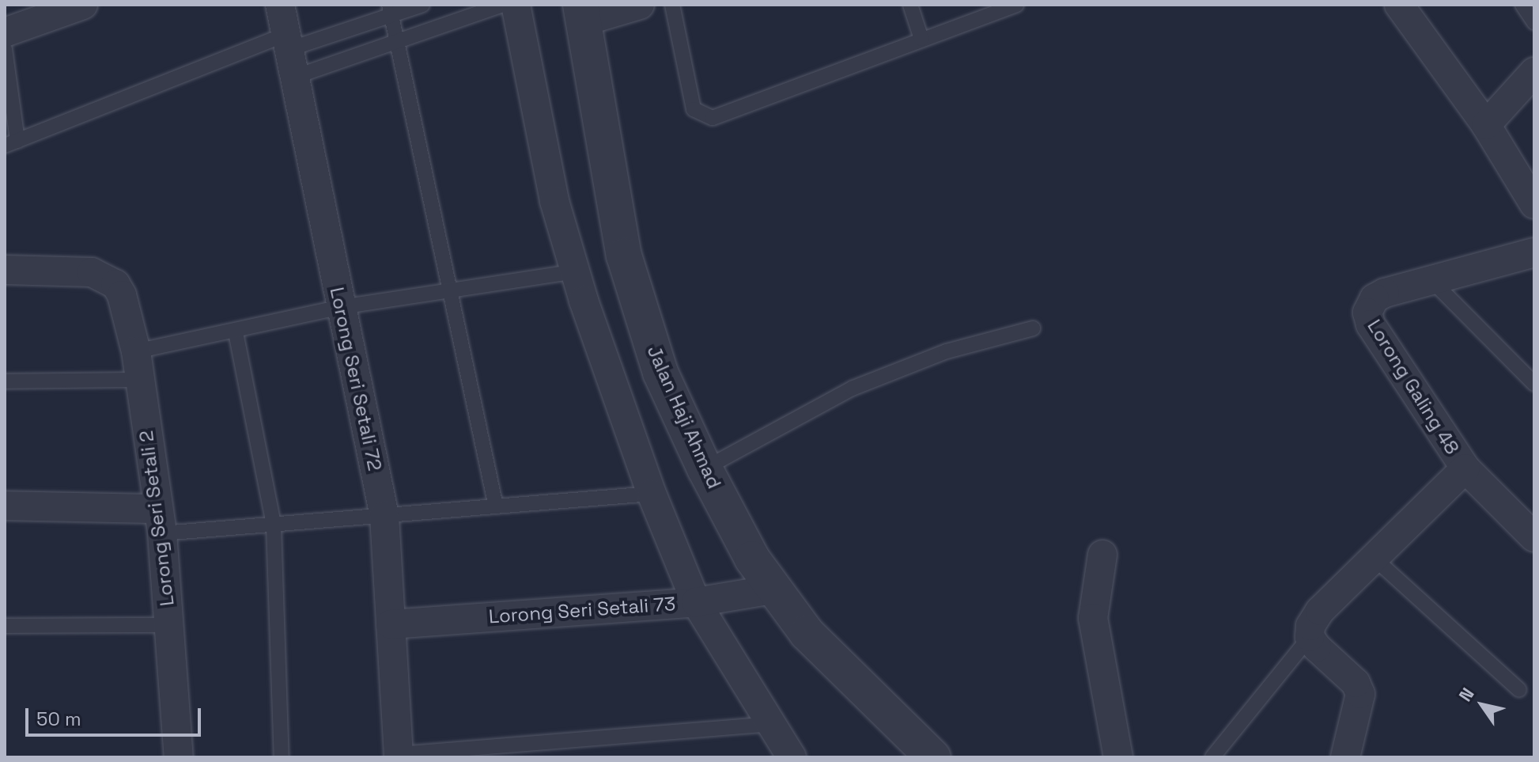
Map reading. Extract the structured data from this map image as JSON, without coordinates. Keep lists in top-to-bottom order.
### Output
{
  "streets": {
    "street": [
      "Lorong Seri Setali 72",
      "Lorong Galing 48",
      "Jalan Haji Ahmad",
      "Lorong Seri Setali 2",
      "Lorong Seri Setali 73"
    ]
  },
  "crossings": [
    ["Lorong Seri Setali 72", "Lorong Seri Setali 73"],
    ["Jalan Haji Ahmad", "Lorong Seri Setali 73"]
  ],
  "scale_bar": "50 m",
  "north": "top left"
}
